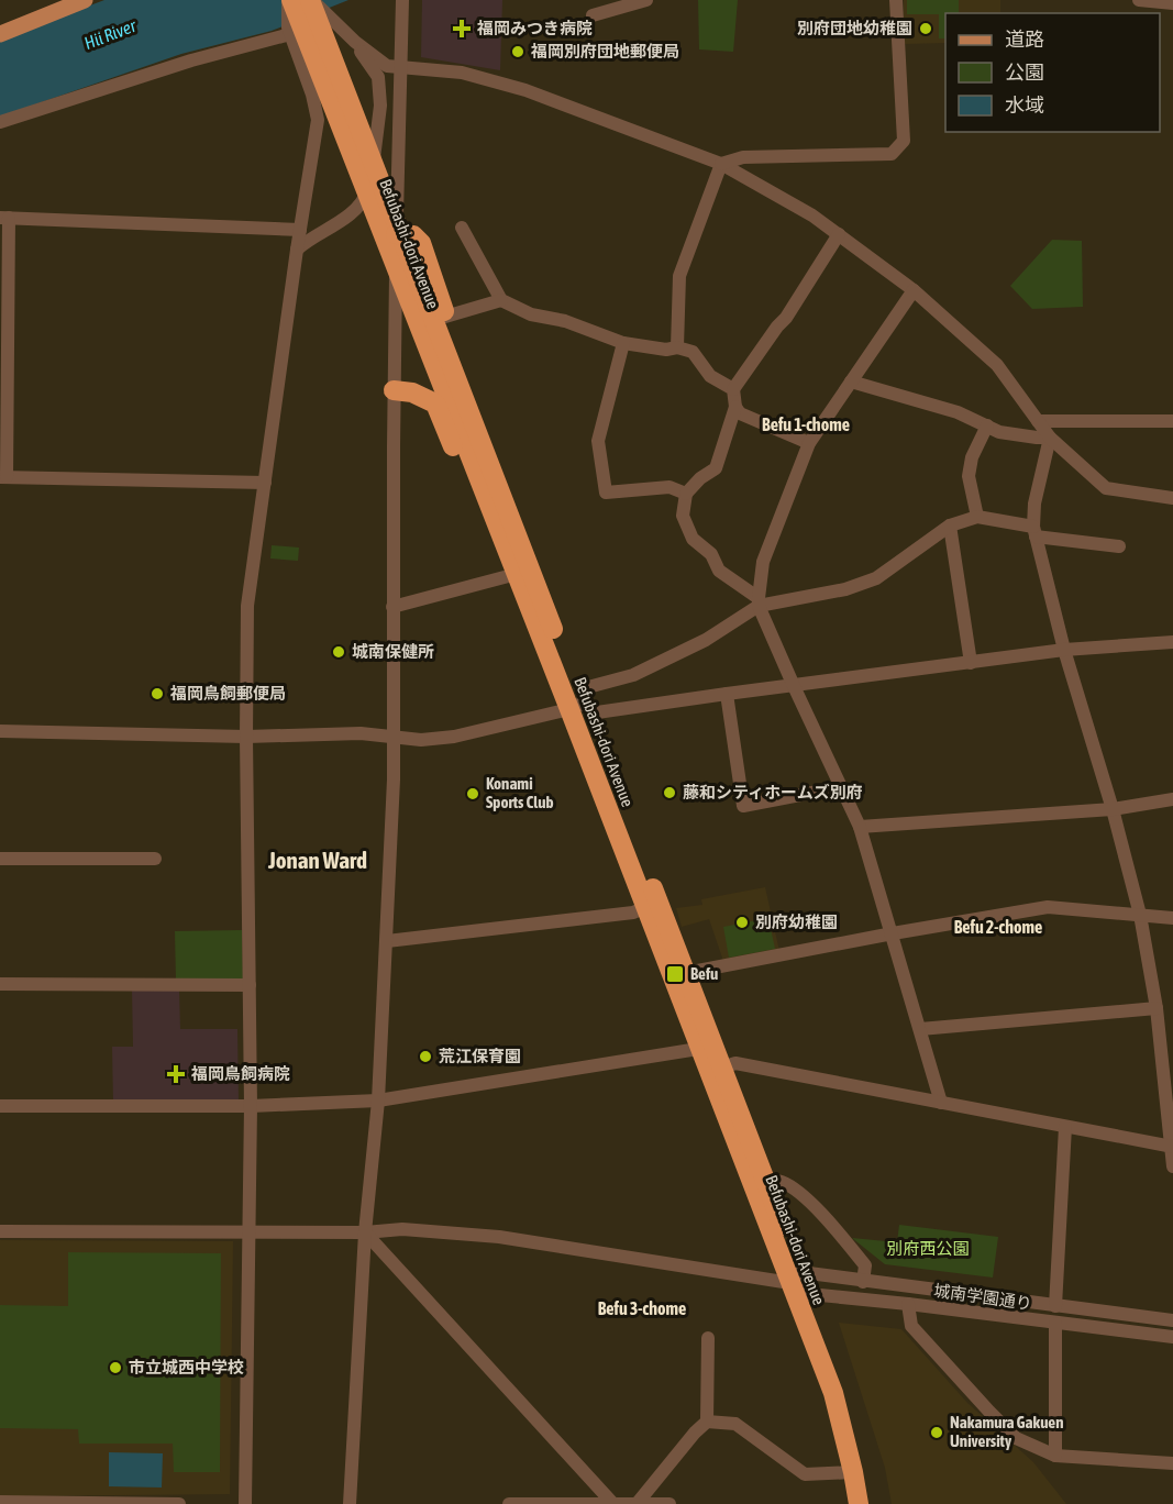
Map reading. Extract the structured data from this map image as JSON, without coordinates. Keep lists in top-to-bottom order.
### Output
{
  "streets": {
    "highway": ["Befubashi-dori Avenue"],
    "street": ["城南学園通り"]
  },
  "crossings": [
    ["Befubashi-dori Avenue", "城南学園通り"]
  ],
  "districts": [
    "Befu 1-chome",
    "Jonan Ward",
    "Befu 2-chome",
    "Befu 3-chome"
  ],
  "water": ["Hii River"],
  "parks": ["別府西公園"],
  "places": {
    "health": ["福岡みつき病院", "福岡鳥飼病院"],
    "other": [
      "別府団地幼稚園",
      "福岡別府団地郵便局",
      "城南保健所",
      "福岡鳥飼郵便局",
      "藤和シティホームズ別府",
      "Konami Sports Club",
      "別府幼稚園",
      "荒江保育園",
      "市立城西中学校",
      "Nakamura Gakuen University"
    ],
    "transit": ["Befu"]
  },
  "legend": ["道路", "公園", "水域"]
}
